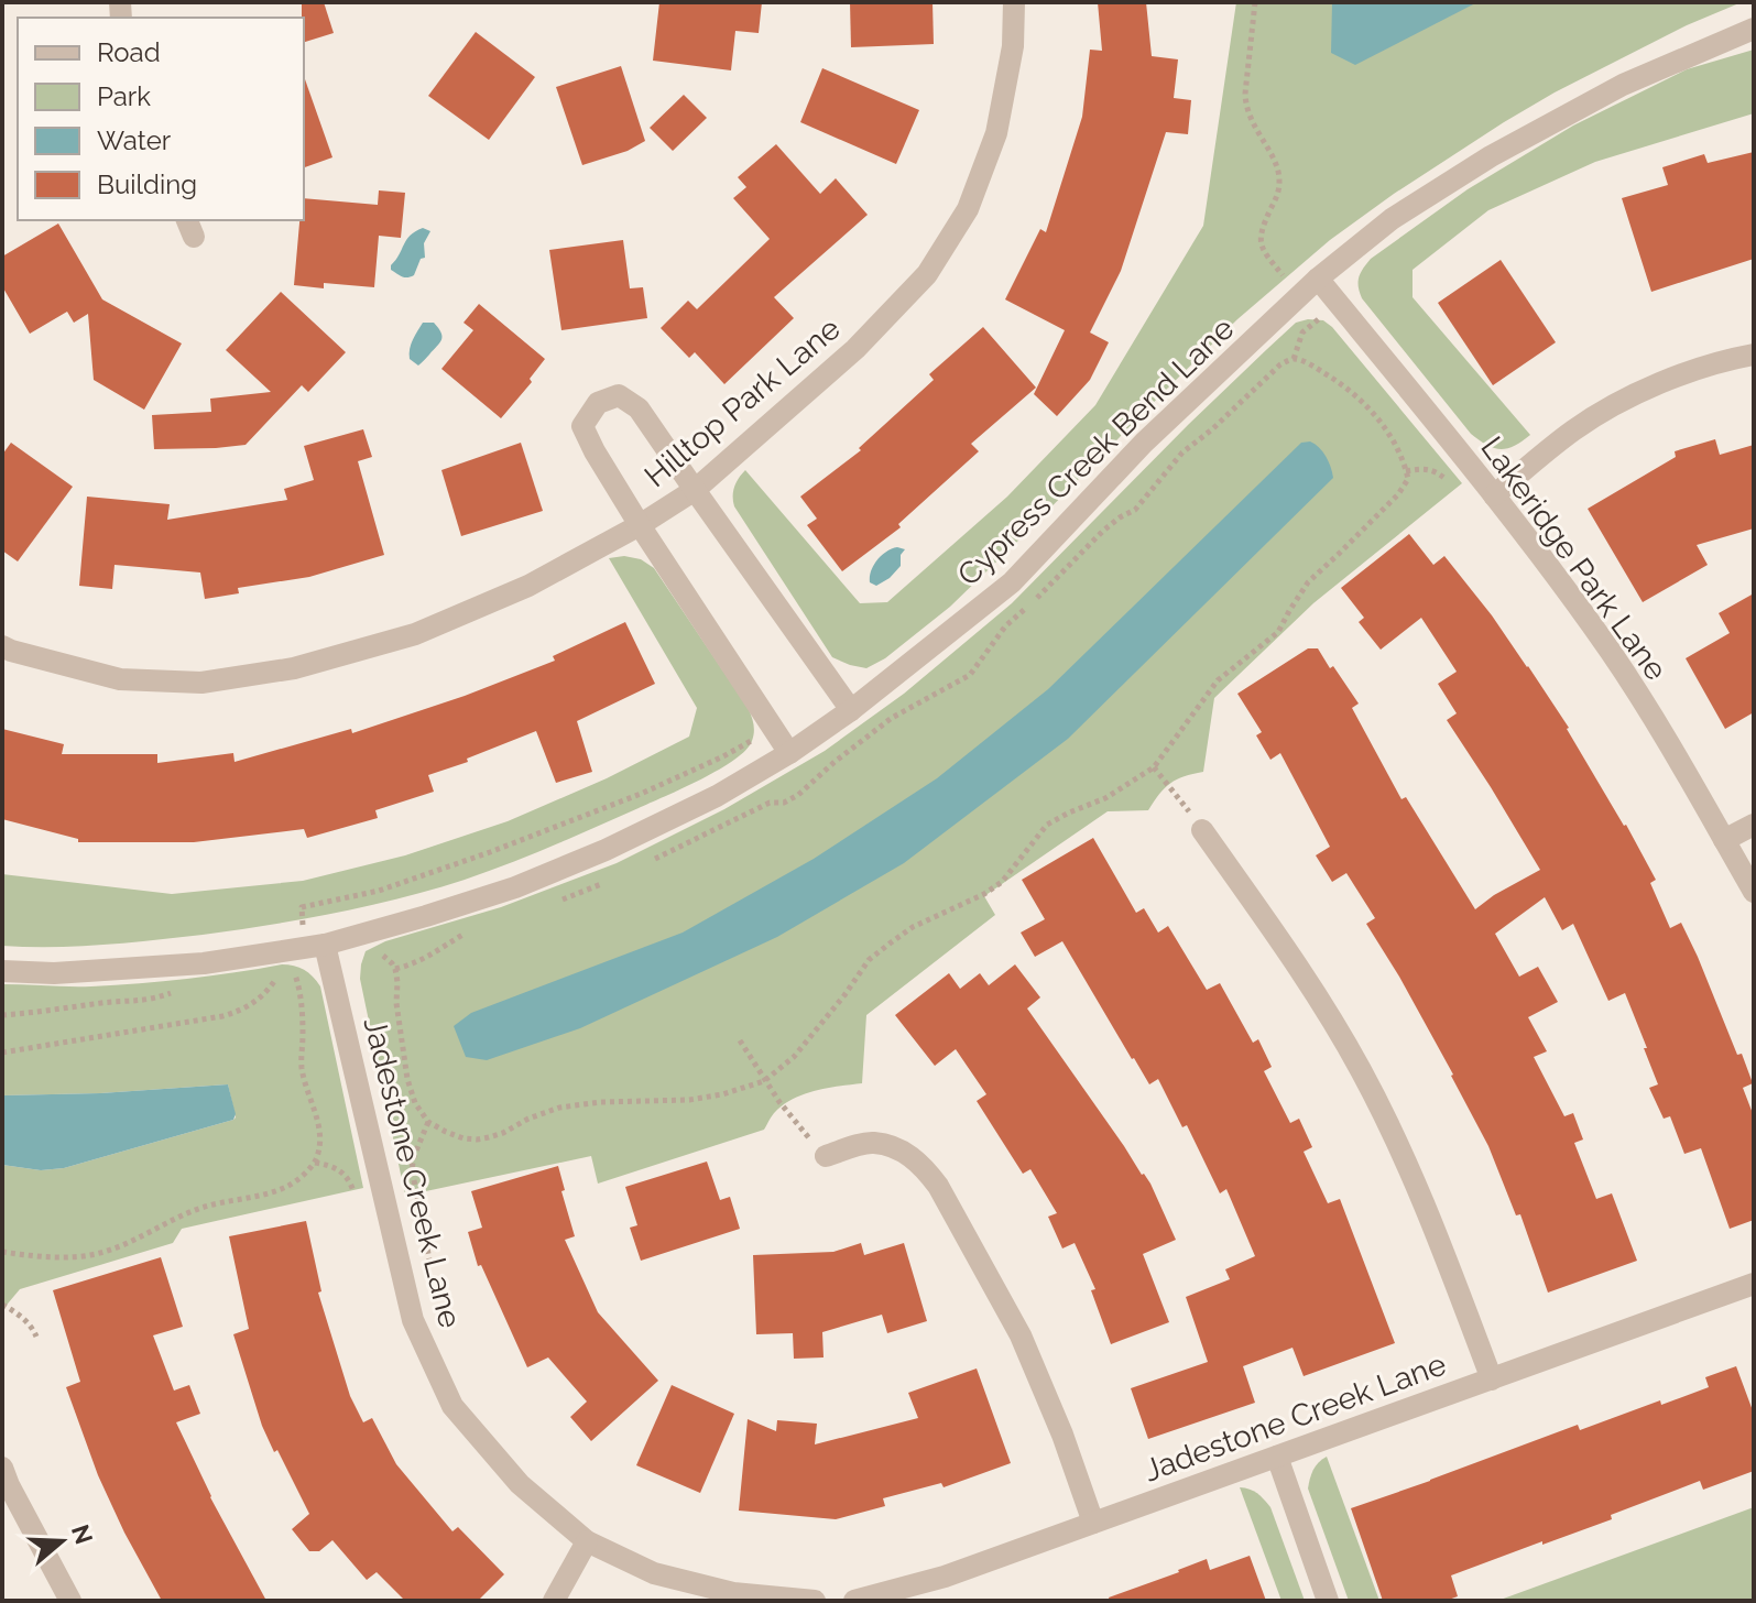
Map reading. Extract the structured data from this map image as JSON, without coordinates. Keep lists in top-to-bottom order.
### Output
{
  "streets": {
    "street": [
      "Hilltop Park Lane",
      "Cypress Creek Bend Lane",
      "Lakeridge Park Lane",
      "Jadestone Creek Lane"
    ]
  },
  "crossings": [
    ["Cypress Creek Bend Lane", "Lakeridge Park Lane"],
    ["Cypress Creek Bend Lane", "Jadestone Creek Lane"]
  ],
  "legend": [
    "Road",
    "Park",
    "Water",
    "Building"
  ],
  "north": "right"
}
